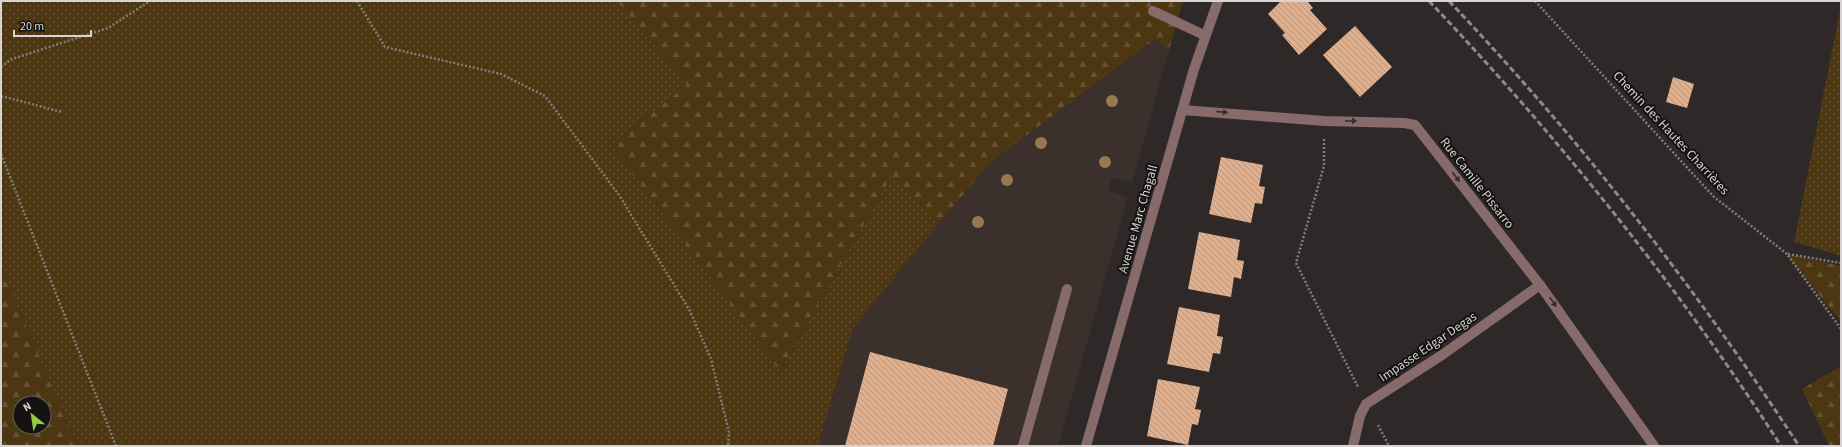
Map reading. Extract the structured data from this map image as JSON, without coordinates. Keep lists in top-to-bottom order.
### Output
{
  "streets": {
    "street": ["Rue Camille Pissarro", "Avenue Marc Chagall", "Impasse Edgar Degas"],
    "path": ["Chemin des Hautes Charrières"]
  },
  "crossings": [
    ["Rue Camille Pissarro", "Avenue Marc Chagall"],
    ["Rue Camille Pissarro", "Impasse Edgar Degas"]
  ],
  "one_way": ["Rue Camille Pissarro"],
  "scale_bar": "20 m",
  "north": "top left"
}
